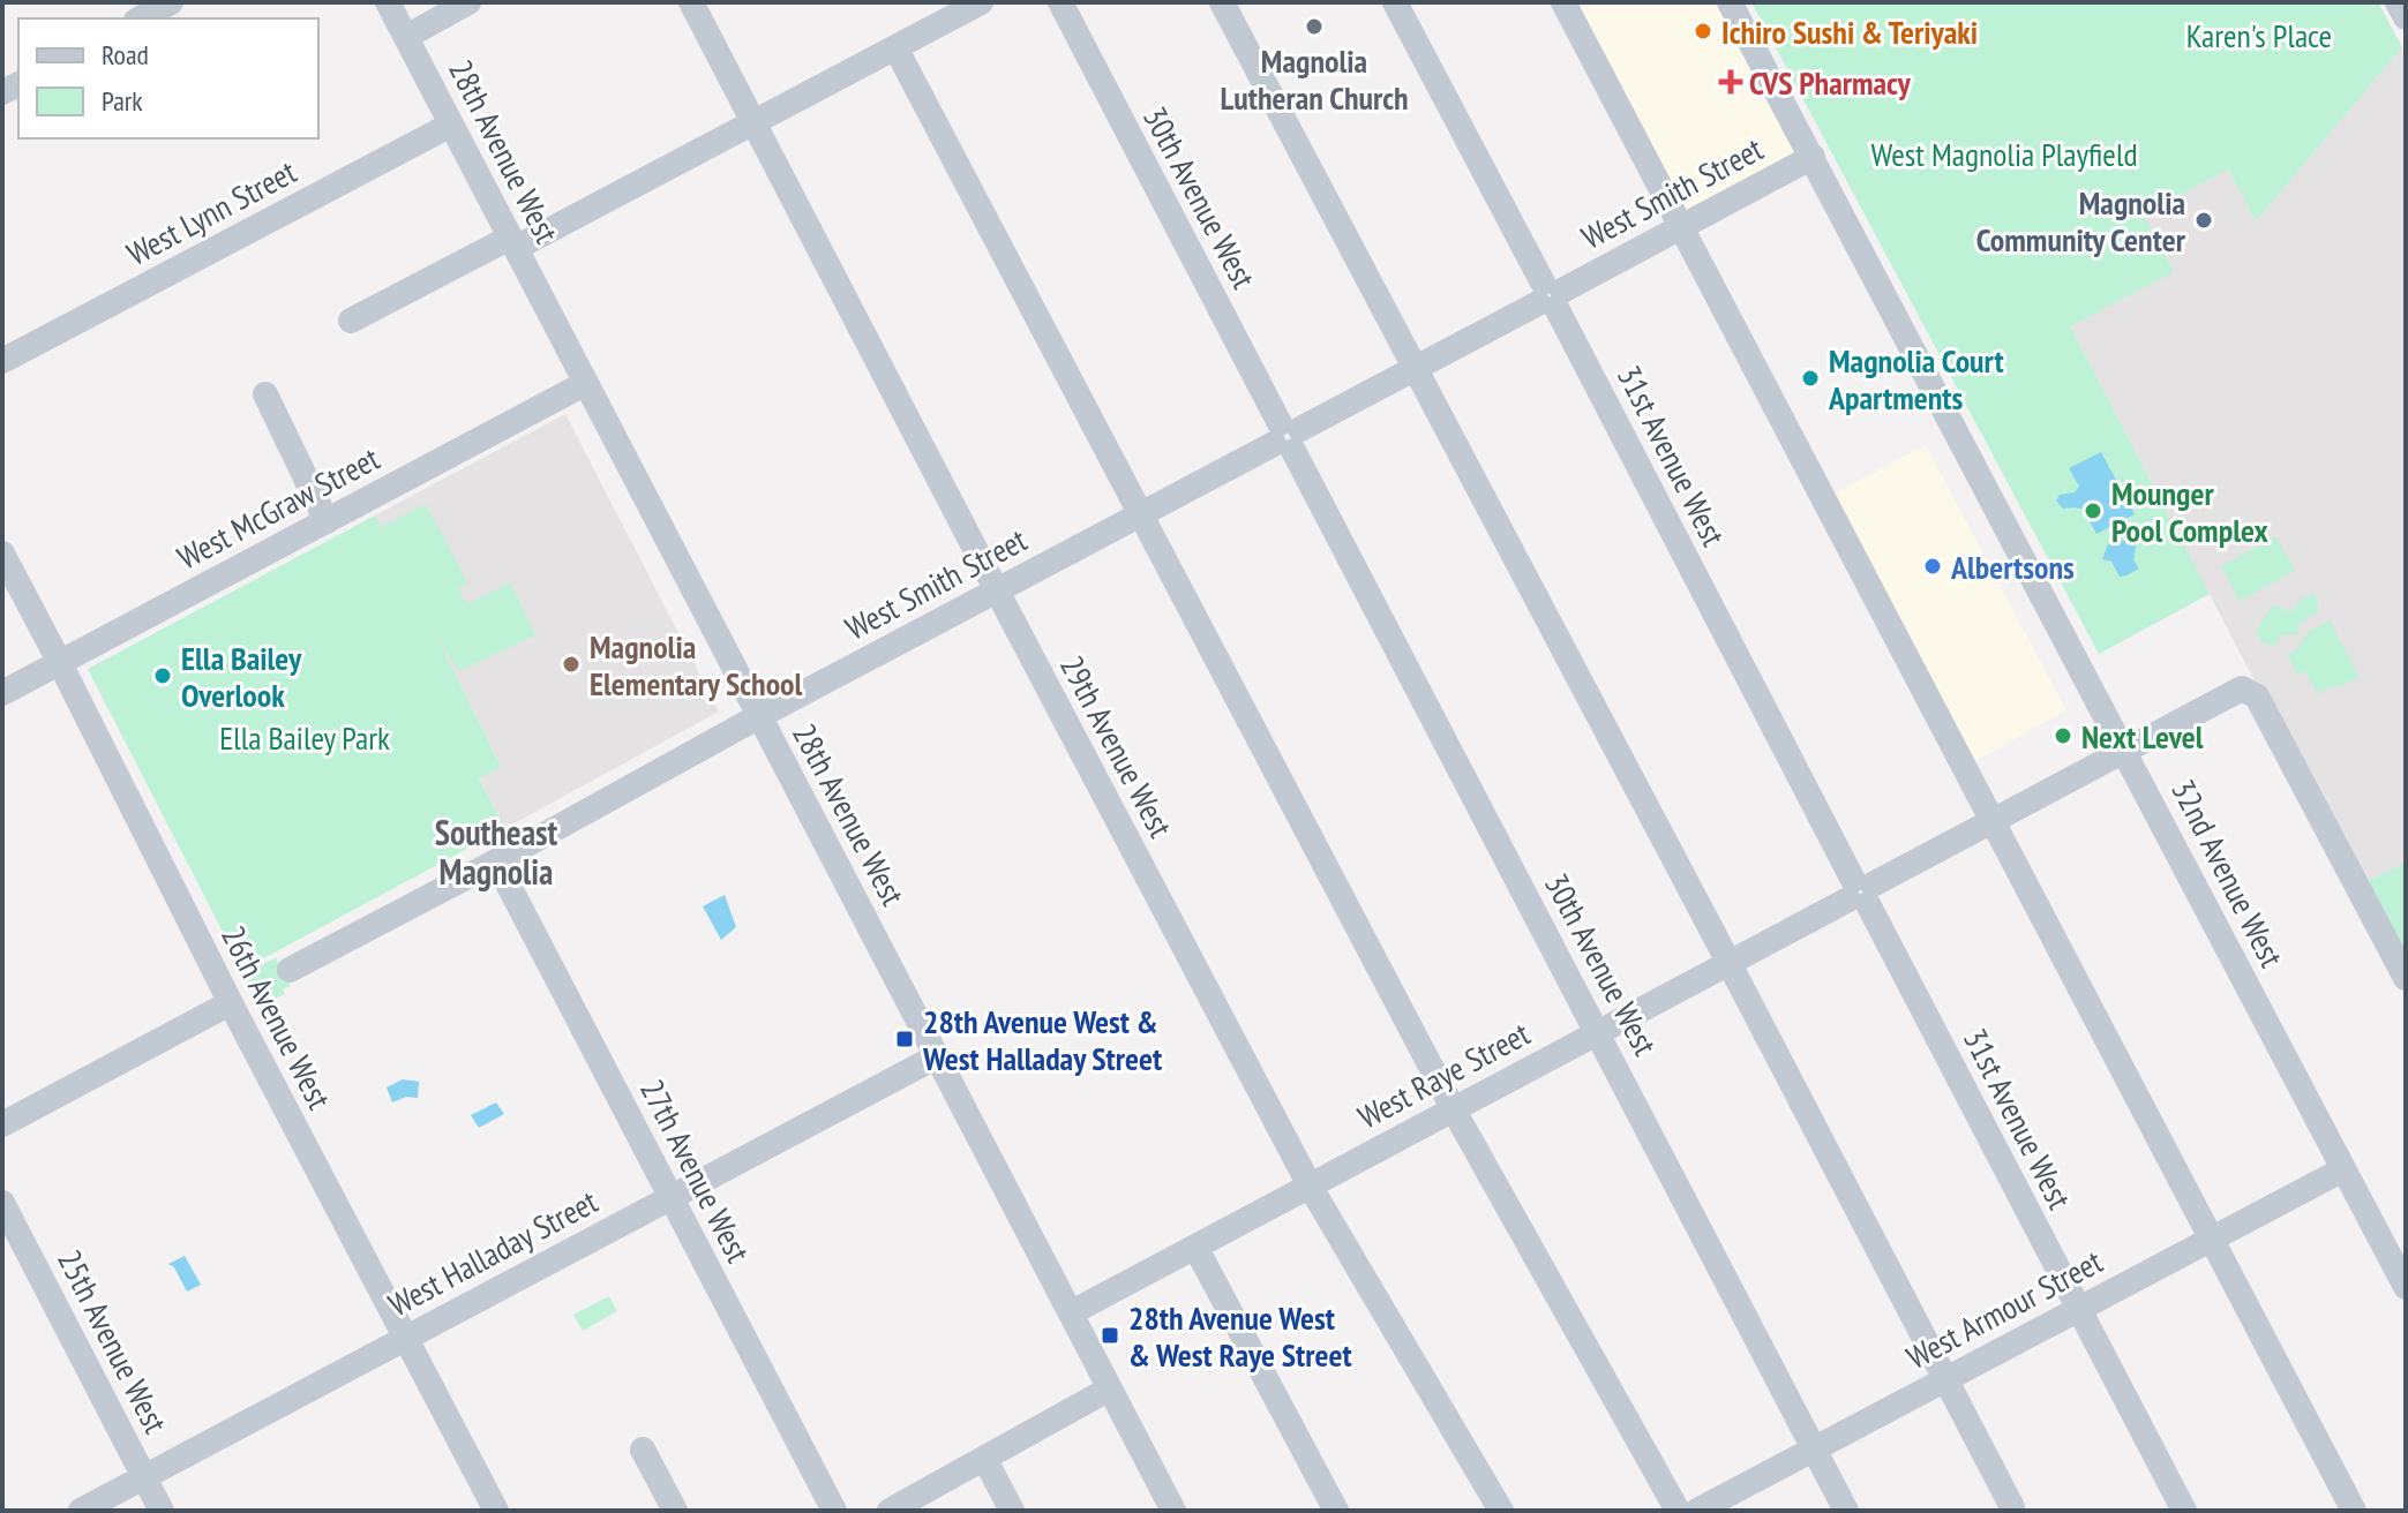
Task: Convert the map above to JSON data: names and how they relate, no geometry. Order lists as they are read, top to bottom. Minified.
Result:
{"streets":{"street":["28th Avenue West","West Smith Street","30th Avenue West","West Lynn Street","31st Avenue West","West McGraw Street","29th Avenue West","32nd Avenue West","26th Avenue West","West Raye Street","27th Avenue West","West Halladay Street","West Armour Street","25th Avenue West"]},"crossings":[["28th Avenue West","West Smith Street"],["28th Avenue West","West Lynn Street"],["28th Avenue West","West McGraw Street"],["28th Avenue West","West Raye Street"],["28th Avenue West","West Halladay Street"],["West Smith Street","30th Avenue West"],["West Smith Street","31st Avenue West"],["West Smith Street","29th Avenue West"],["West Smith Street","32nd Avenue West"],["West Smith Street","27th Avenue West"],["30th Avenue West","West Raye Street"],["30th Avenue West","West Armour Street"],["31st Avenue West","West Raye Street"],["31st Avenue West","West Armour Street"],["West McGraw Street","26th Avenue West"],["29th Avenue West","West Raye Street"],["32nd Avenue West","West Raye Street"],["32nd Avenue West","West Armour Street"],["26th Avenue West","West Halladay Street"],["27th Avenue West","West Halladay Street"],["West Halladay Street","25th Avenue West"]],"districts":["Southeast Magnolia"],"parks":["Karen's Place","West Magnolia Playfield","Ella Bailey Park"],"places":{"other":["Magnolia Lutheran Church","Ichiro Sushi & Teriyaki","Magnolia Community Center","Magnolia Court Apartments","Mounger Pool Complex","Albertsons","Magnolia Elementary School","Ella Bailey Overlook","Next Level"],"health":["CVS Pharmacy"],"transit":["28th Avenue West & West Halladay Street","28th Avenue West & West Raye Street"]},"legend":["Road","Park"]}
